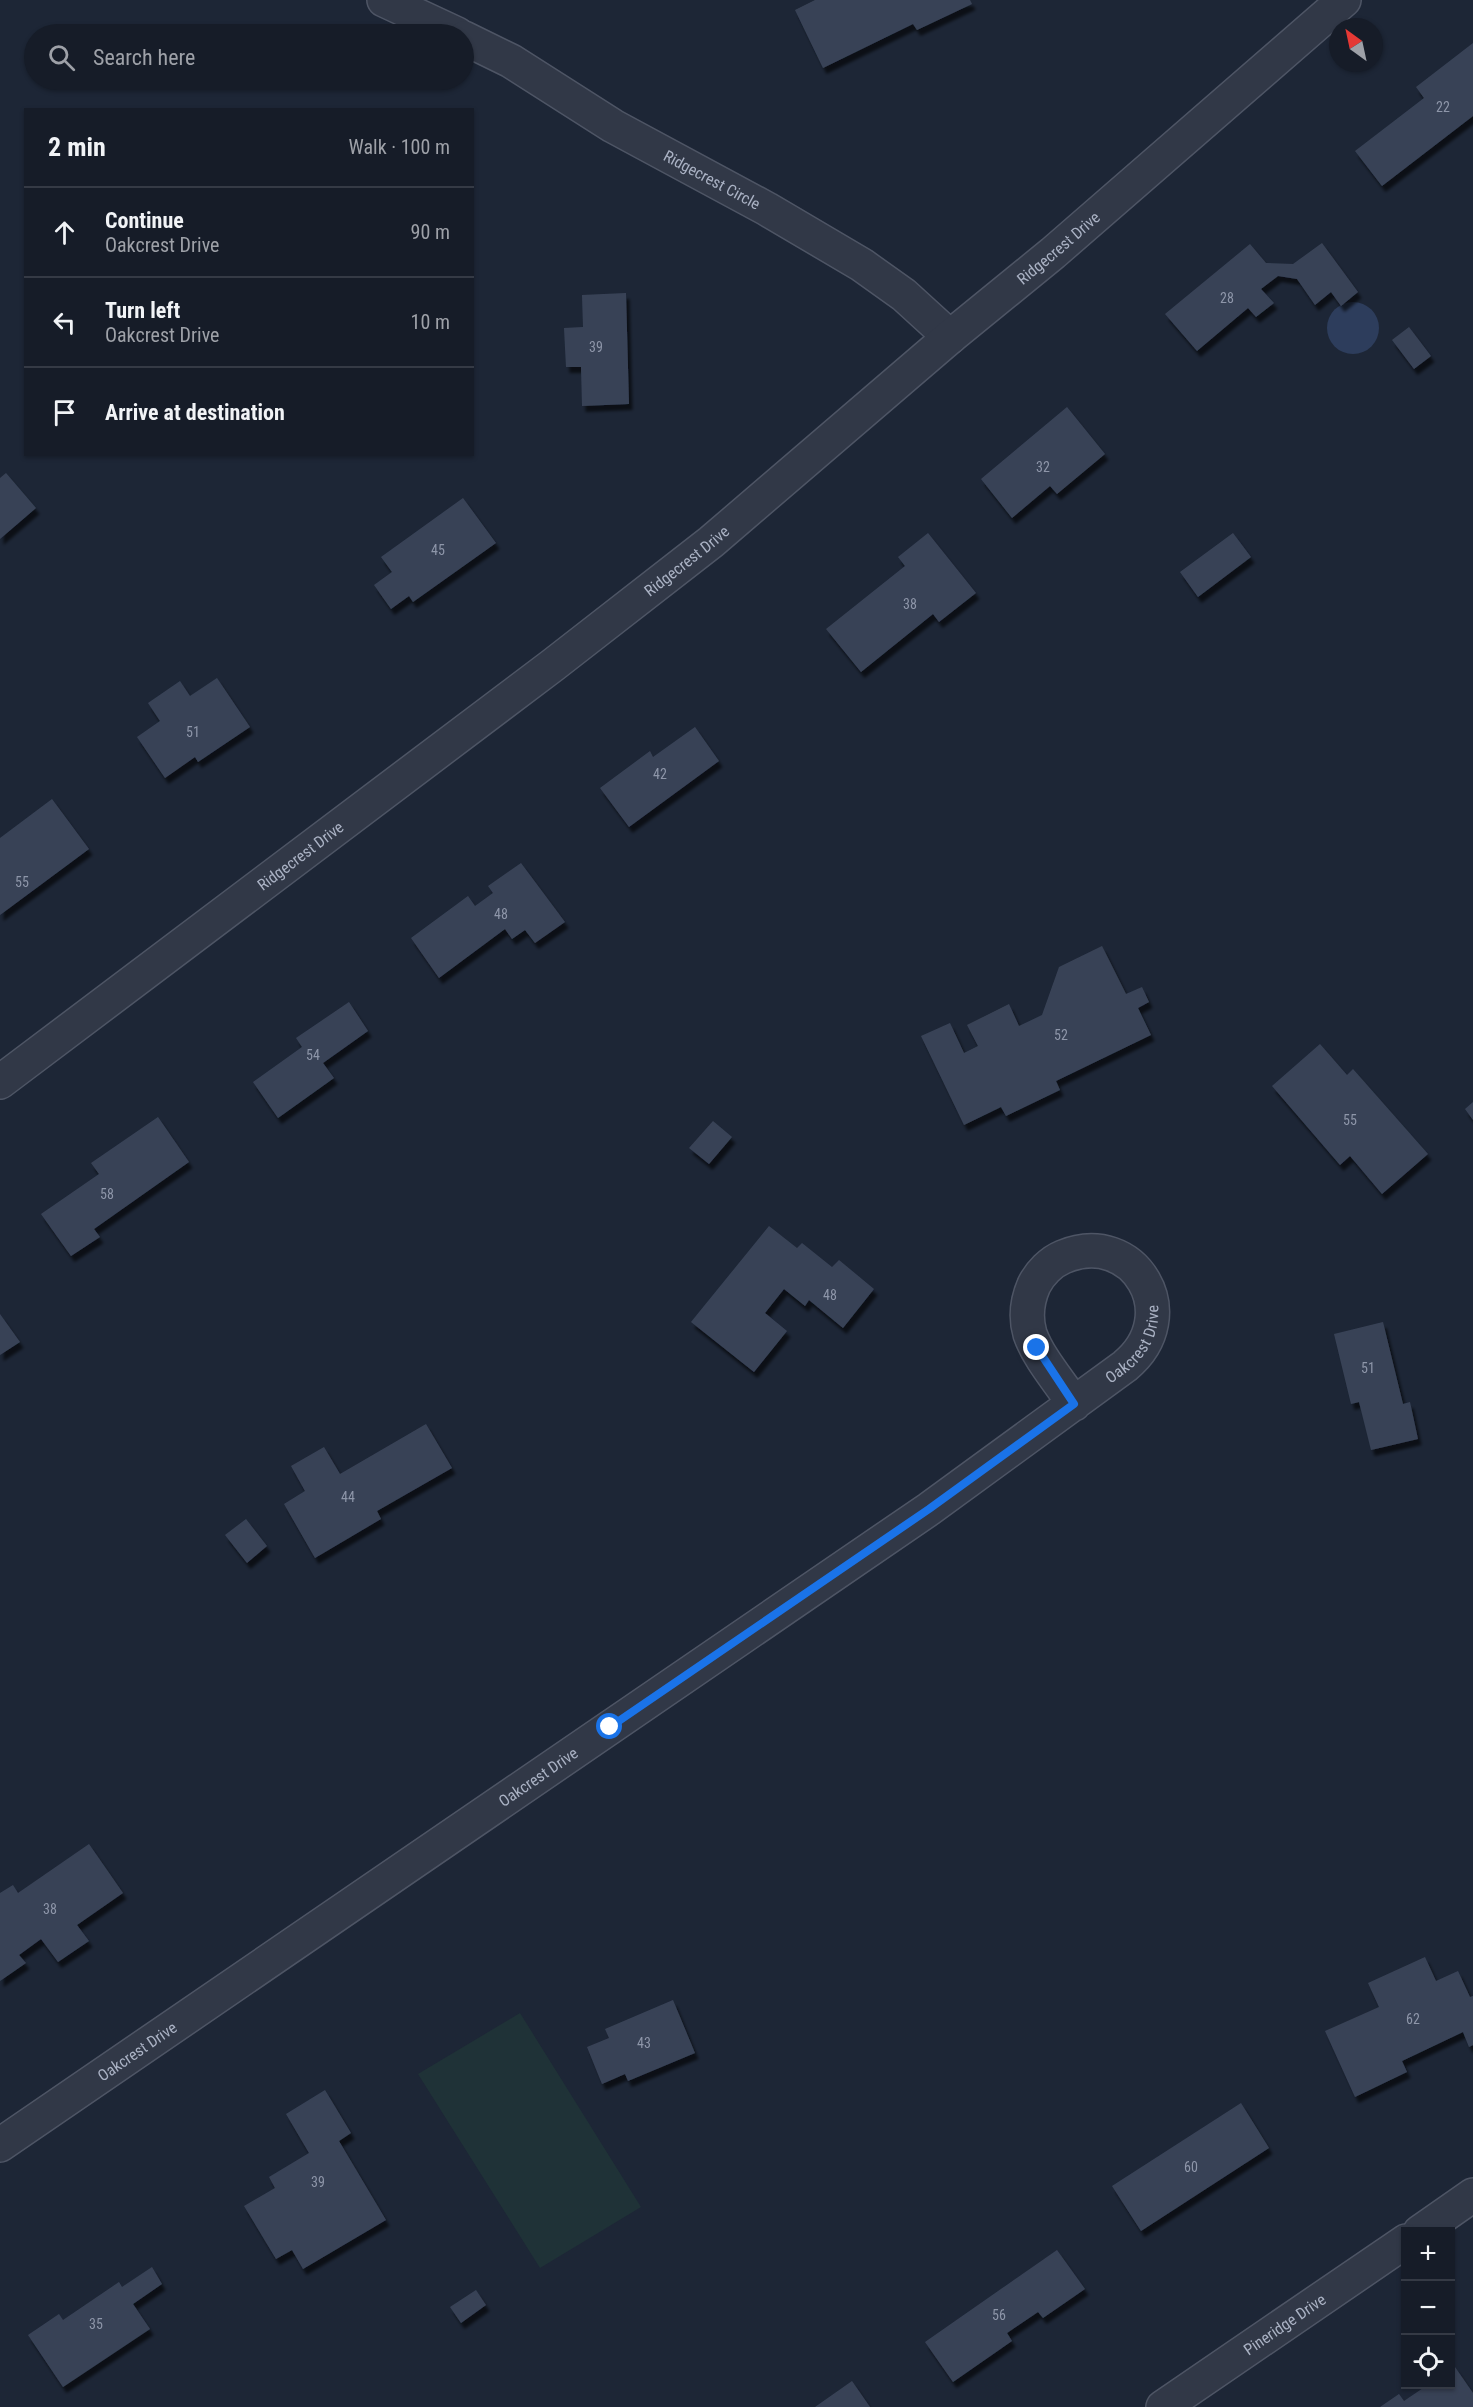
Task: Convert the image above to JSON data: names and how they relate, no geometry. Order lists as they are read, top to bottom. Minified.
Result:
{"streets":{"street":["Ridgecrest Circle","Ridgecrest Drive","Oakcrest Drive","Pineridge Drive"]},"crossings":[["Ridgecrest Circle","Ridgecrest Drive"]],"house_numbers":["22","28","39","32","45","38","51","42","55","48","52","54","55","58","48","51","44","38","62","43","60","39","56","35"],"north":"top left","page":{"search":"Search here","heading":["2 min","Walk · 100 m"],"list":[["Continue","Oakcrest Drive","90 m"],["Turn left","Oakcrest Drive","10 m"],"Arrive at destination"],"map_buttons":["+","−"]}}
